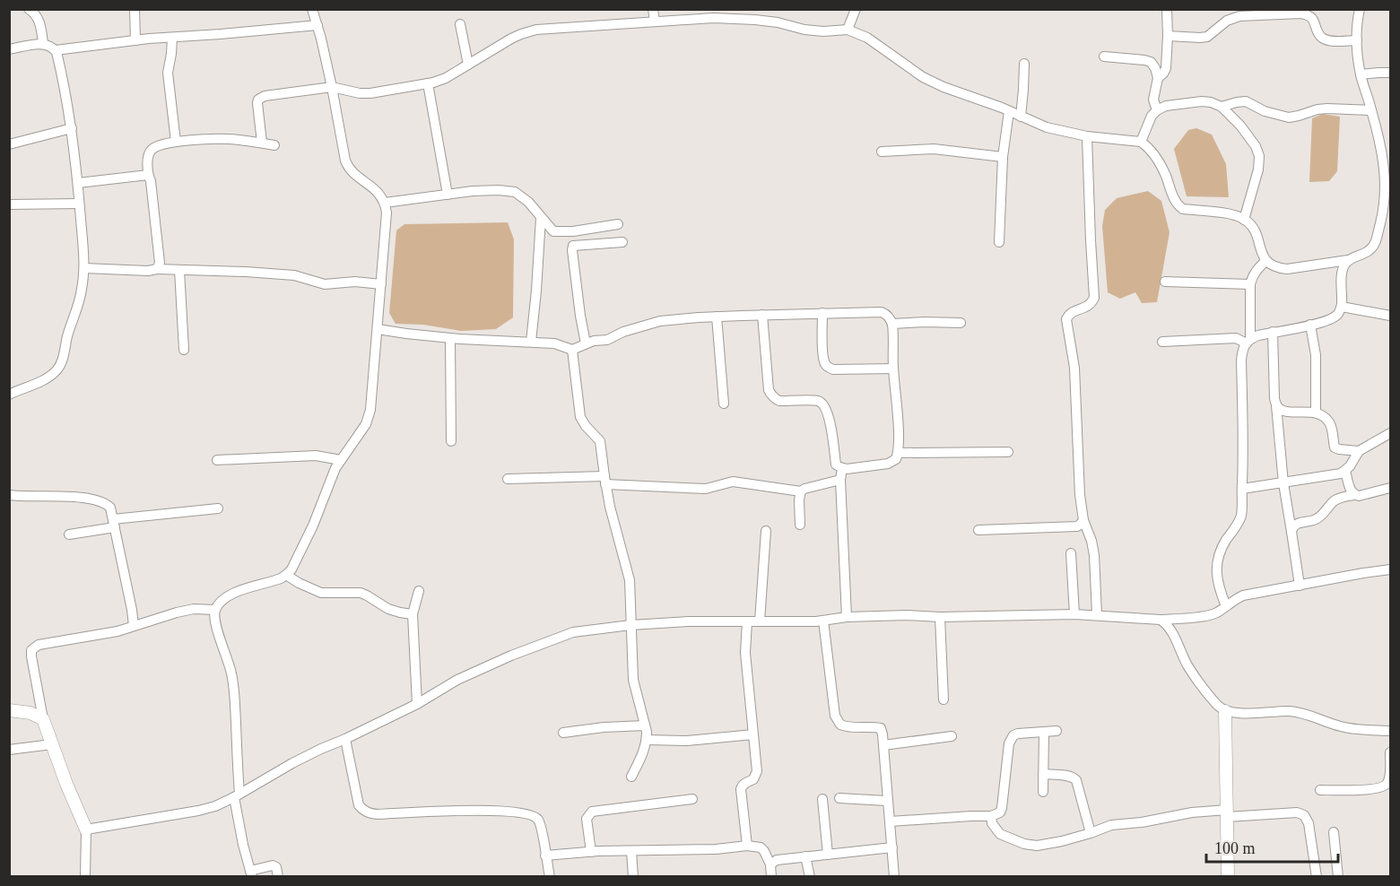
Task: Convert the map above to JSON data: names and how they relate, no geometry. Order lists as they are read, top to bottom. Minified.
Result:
{"scale_bar":"100 m"}
